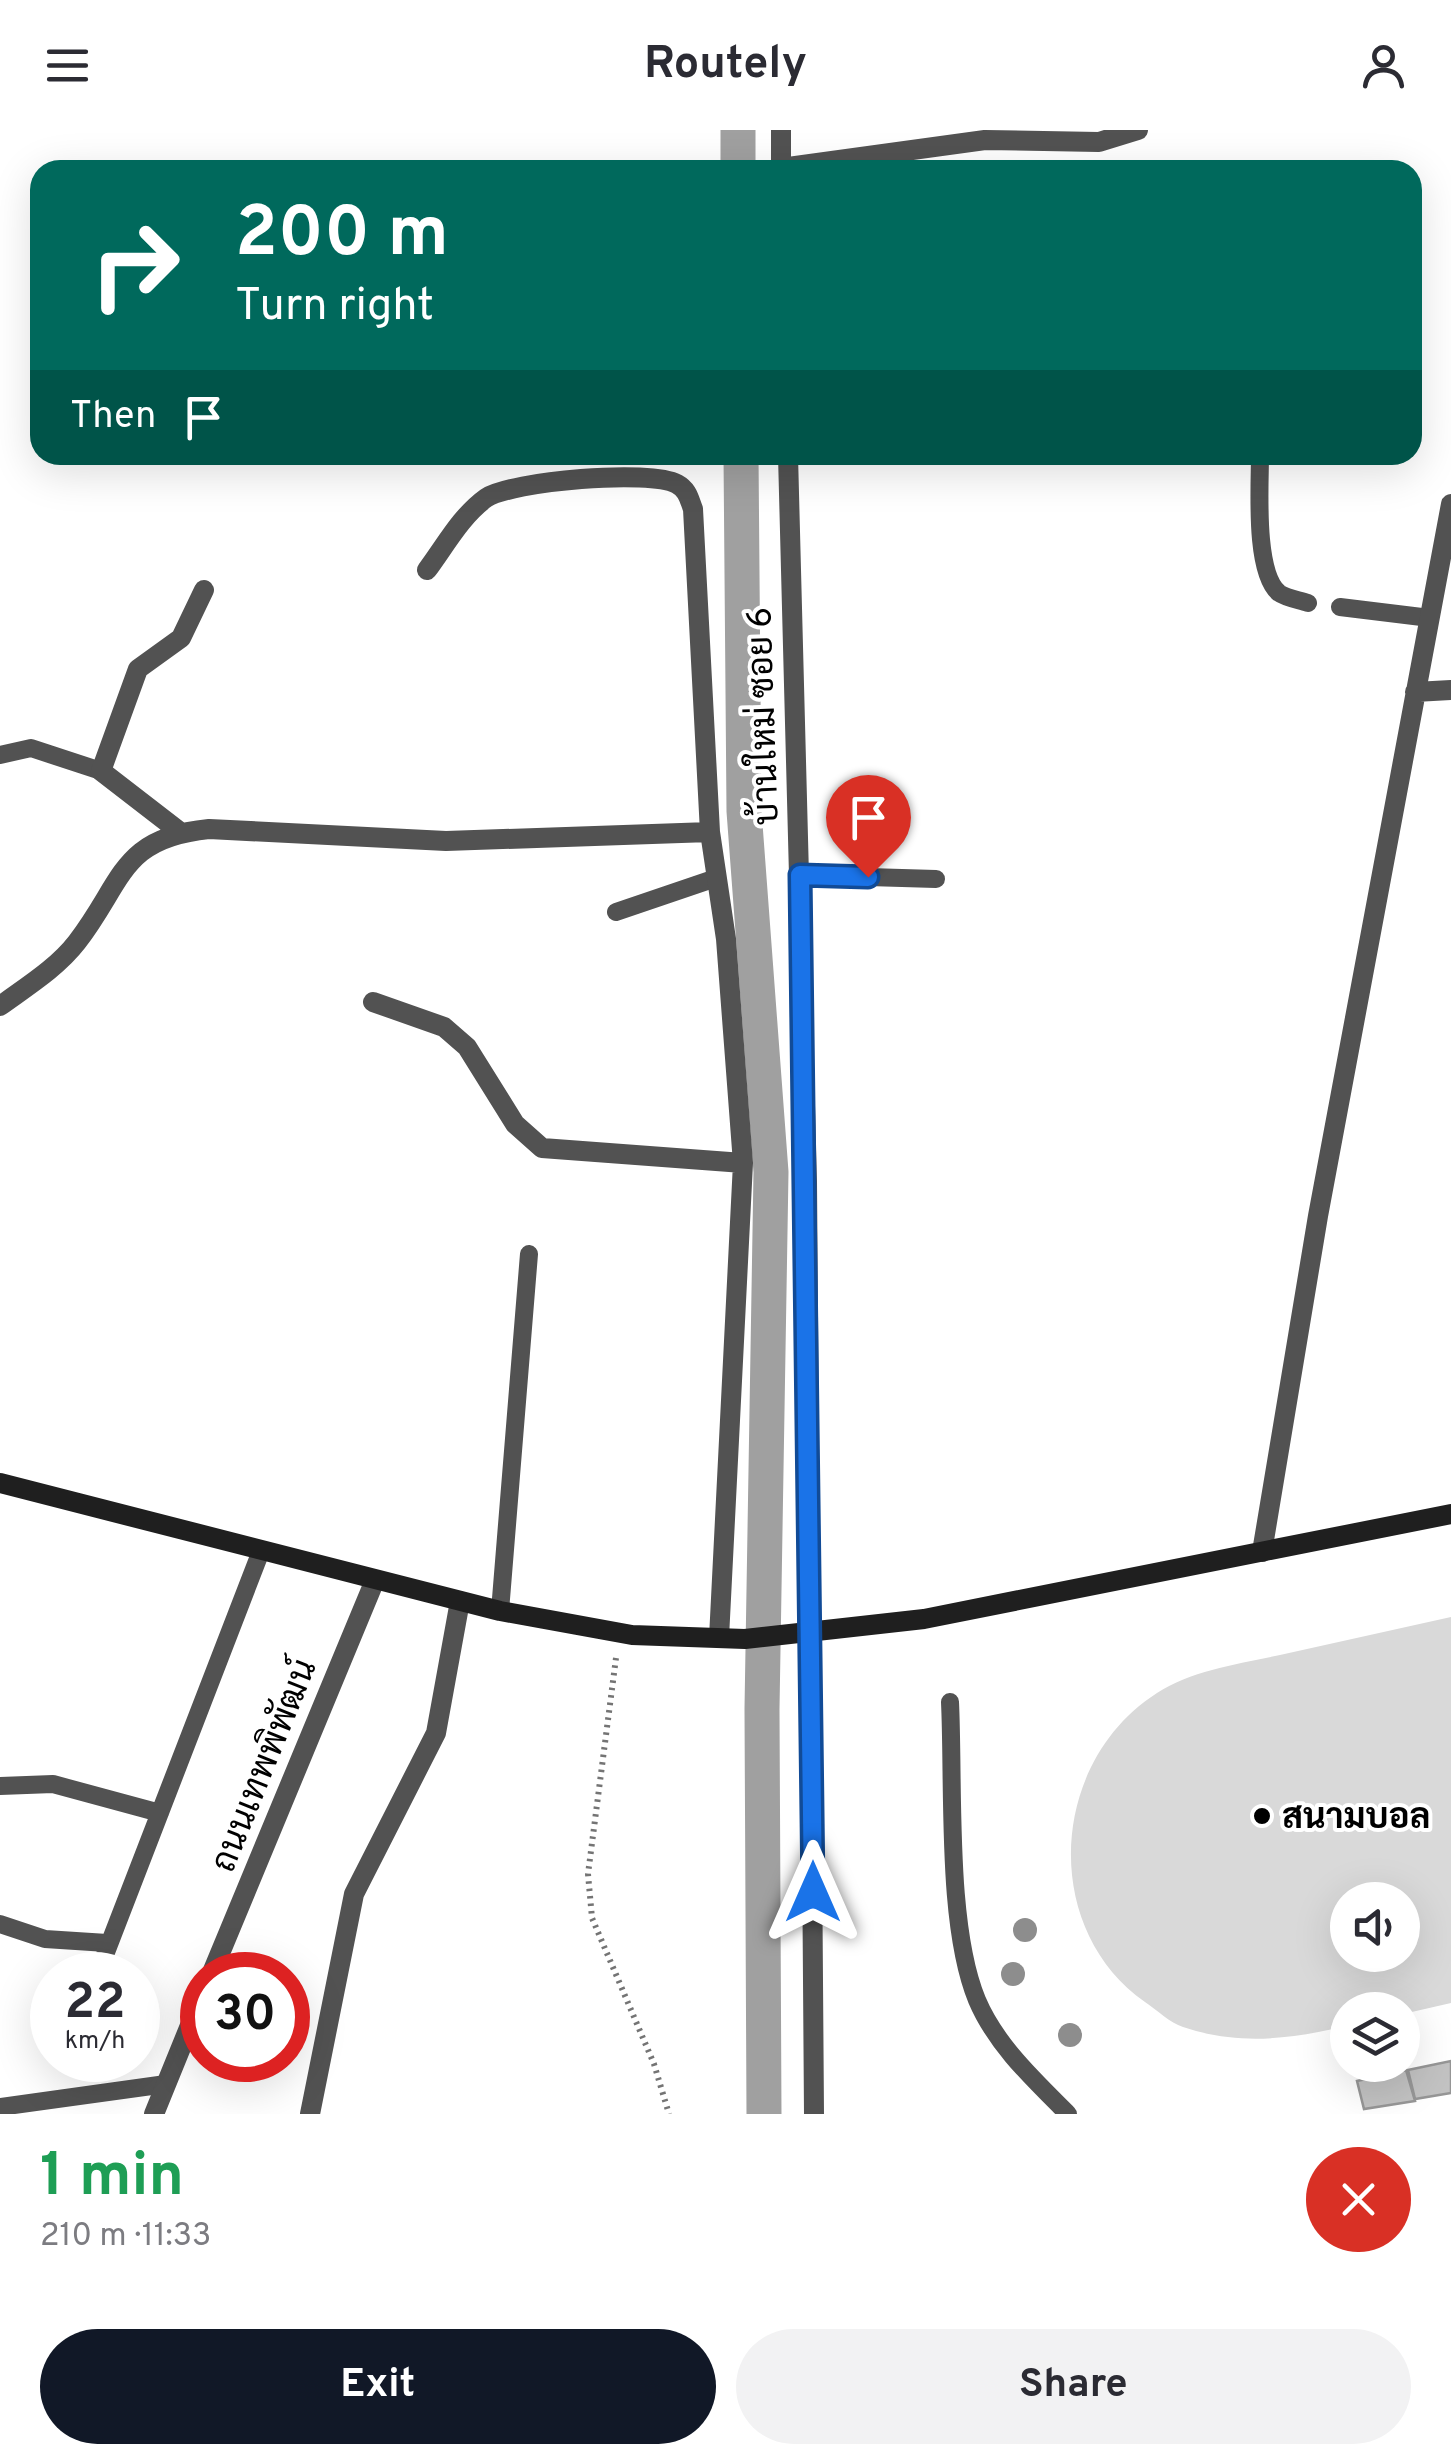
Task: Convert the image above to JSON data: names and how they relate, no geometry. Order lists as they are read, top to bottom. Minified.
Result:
{"streets":{"street":["บ้านใหม่ ซอย 6","ถนนเทพพิพัฒน์"]},"places":["สนามบอล"],"page":{"header":"Routely","turn":["200 m","Turn right"],"then":"Then","speed":"22 km/h","limit":"30","heading":["1 min","210 m · 11:33"],"buttons":["Exit","Share"]}}
